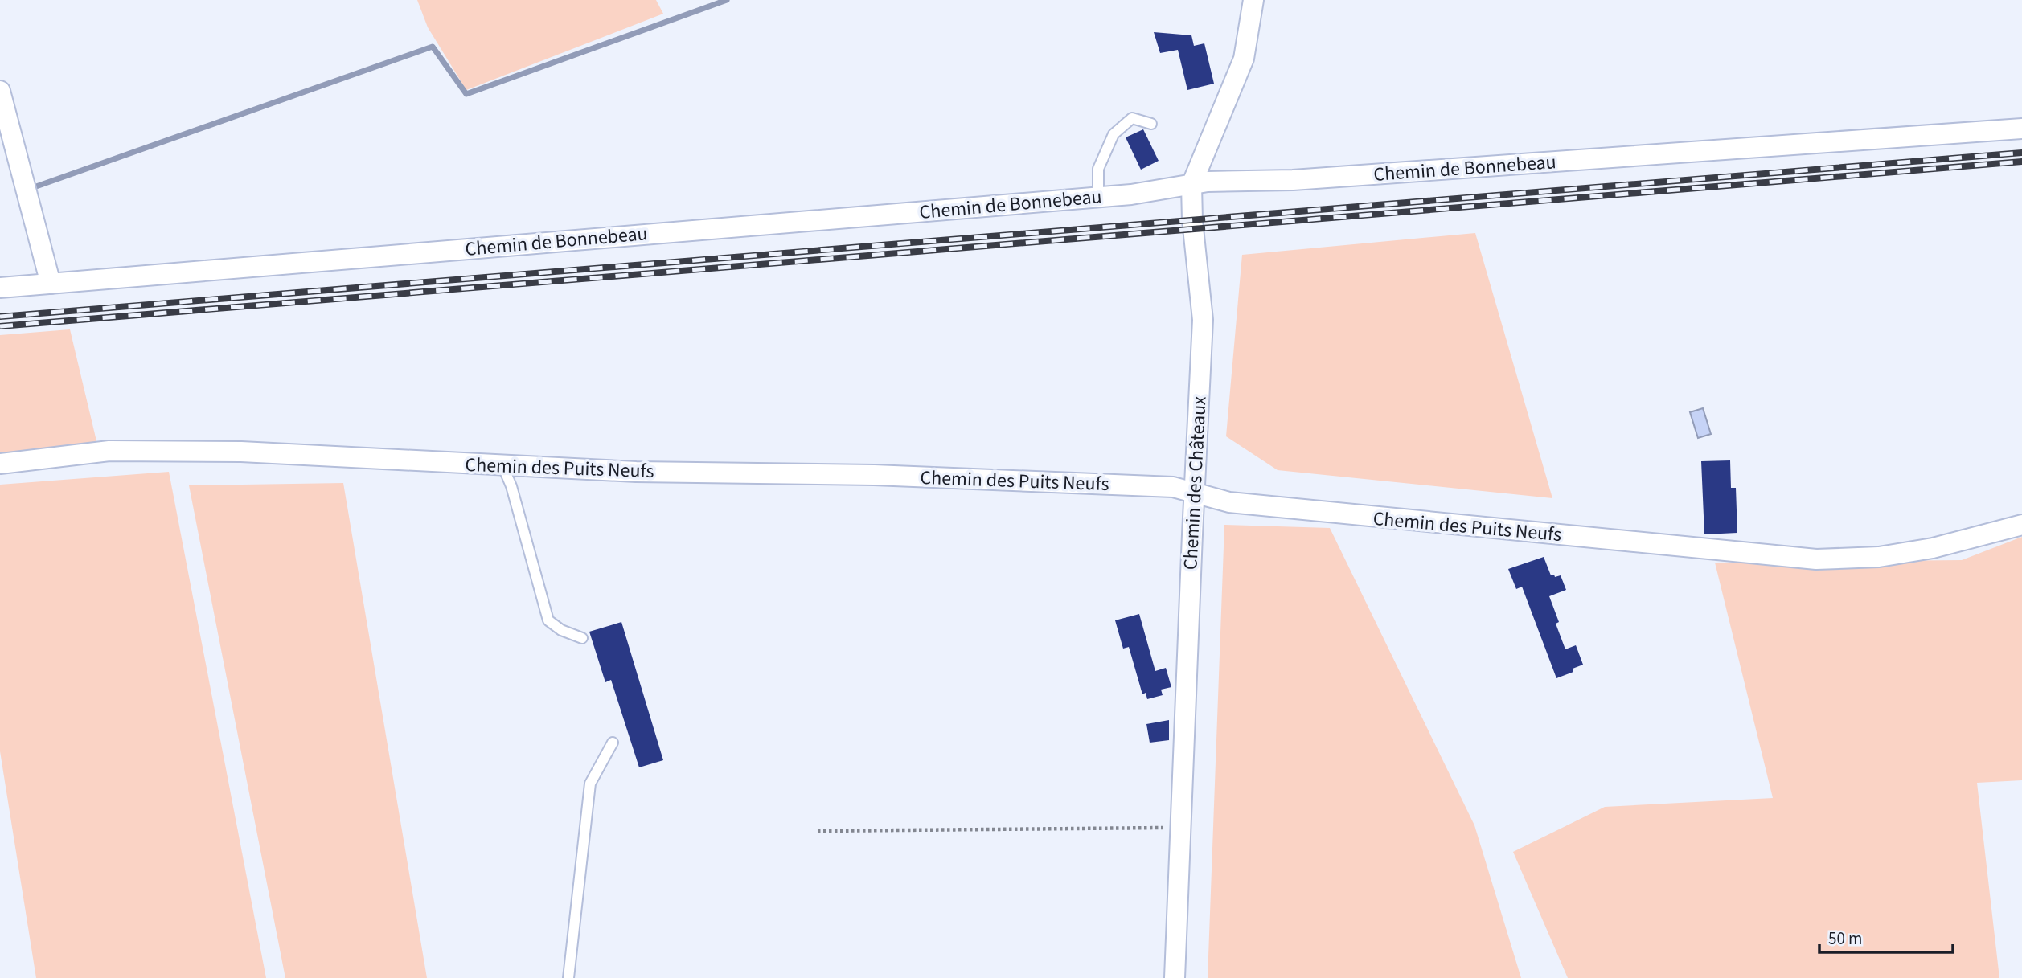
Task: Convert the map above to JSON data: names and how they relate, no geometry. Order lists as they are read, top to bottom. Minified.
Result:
{"streets":{"street":["Chemin de Bonnebeau","Chemin des Puits Neufs","Chemin des Châteaux"]},"crossings":[["Chemin de Bonnebeau","Chemin des Châteaux"],["Chemin des Puits Neufs","Chemin des Châteaux"]],"scale_bar":"50 m"}
